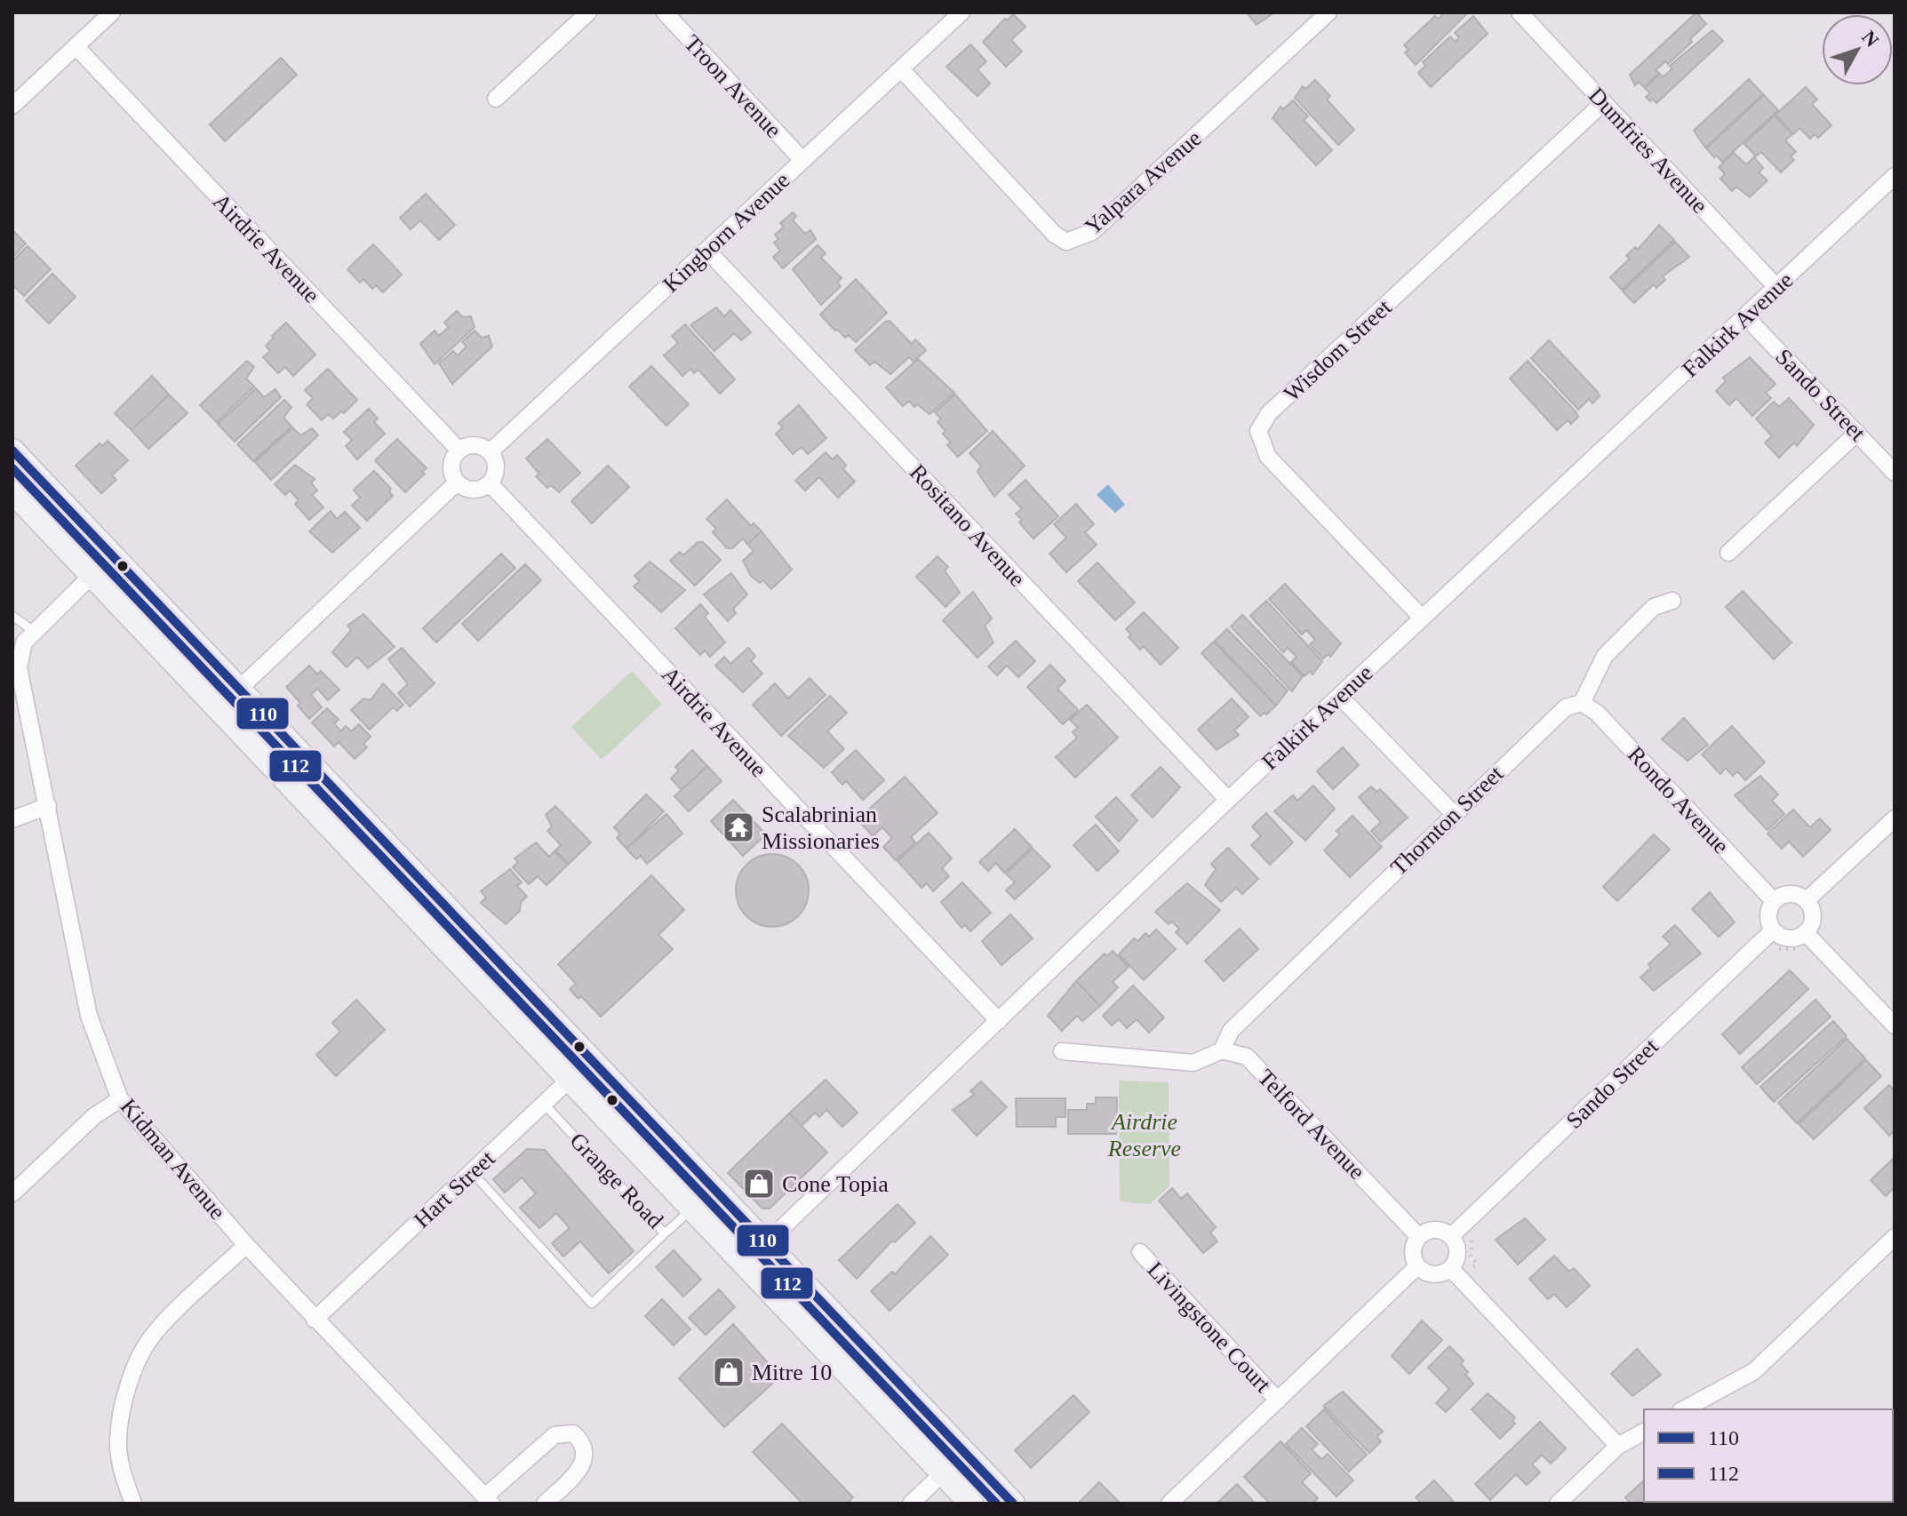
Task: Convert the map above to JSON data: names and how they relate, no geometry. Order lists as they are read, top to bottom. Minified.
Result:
{"streets":{"main road":["Grange Road"],"street":["Troon Avenue","Dumfries Avenue","Yalpara Avenue","Kingborn Avenue","Airdrie Avenue","Falkirk Avenue","Wisdom Street","Sando Street","Rositano Avenue","Rondo Avenue","Thornton Street","Telford Avenue","Kidman Avenue","Hart Street","Livingstone Court"]},"crossings":[["Troon Avenue","Kingborn Avenue"],["Dumfries Avenue","Falkirk Avenue"],["Dumfries Avenue","Wisdom Street"],["Yalpara Avenue","Kingborn Avenue"],["Kingborn Avenue","Airdrie Avenue"],["Kingborn Avenue","Rositano Avenue"],["Airdrie Avenue","Falkirk Avenue"],["Falkirk Avenue","Wisdom Street"],["Falkirk Avenue","Sando Street"],["Falkirk Avenue","Rositano Avenue"],["Falkirk Avenue","Grange Road"],["Sando Street","Rondo Avenue"],["Sando Street","Telford Avenue"],["Rondo Avenue","Thornton Street"],["Thornton Street","Telford Avenue"],["Kidman Avenue","Grange Road"],["Kidman Avenue","Hart Street"],["Grange Road","Hart Street"]],"parks":["Airdrie Reserve"],"places":{"temple":["Scalabrinian Missionaries"],"shop":["Cone Topia","Mitre 10"]},"lines":["transit line 110","transit line 112"],"legend":["110","112"],"north":"top right"}
